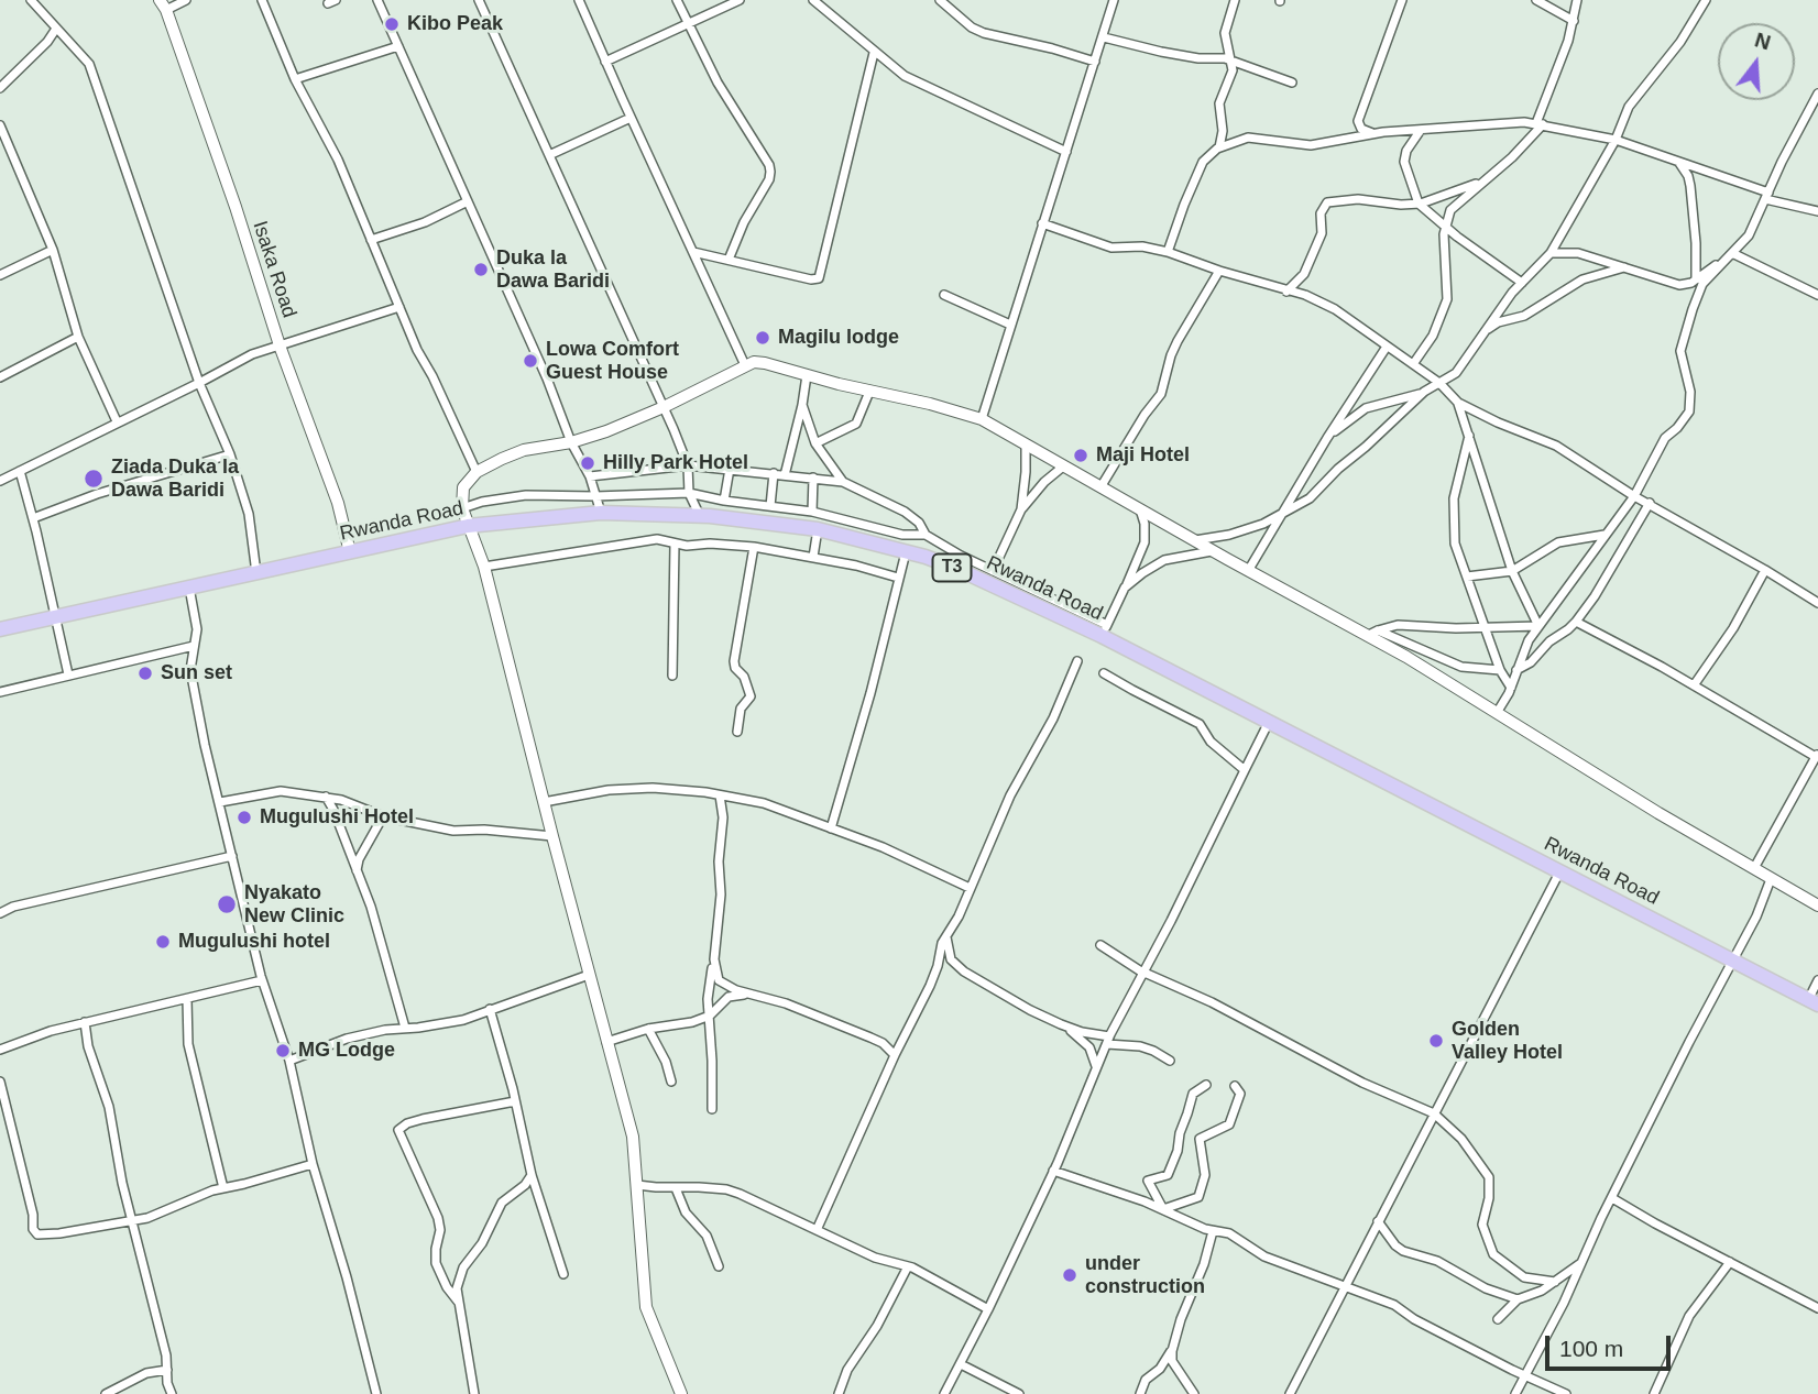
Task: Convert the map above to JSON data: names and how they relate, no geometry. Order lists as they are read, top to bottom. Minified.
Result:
{"streets":{"highway":["Rwanda Road","T3"],"street":["Isaka Road"]},"crossings":[["Isaka Road","Rwanda Road"]],"places":["Kibo Peak","Duka la Dawa Baridi","Magilu lodge","Lowa Comfort Guest House","Maji Hotel","Hilly Park Hotel","Ziada Duka la Dawa Baridi","Sun set","Mugulushi Hotel","Nyakato New Clinic","Mugulushi hotel","Golden Valley Hotel","MG Lodge","under construction"],"scale_bar":"100 m","north":"top"}
